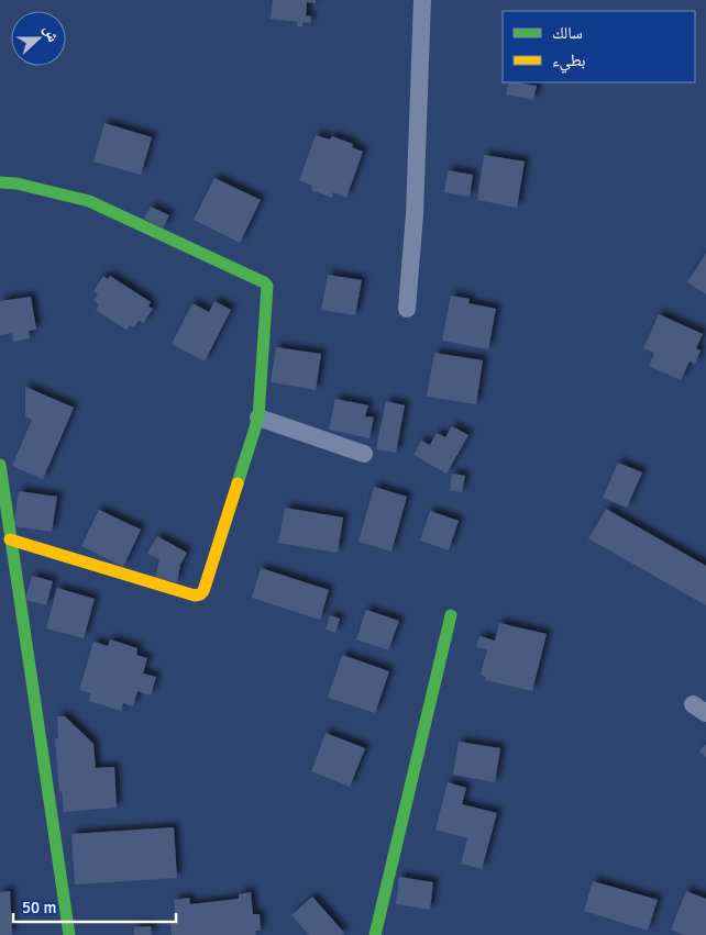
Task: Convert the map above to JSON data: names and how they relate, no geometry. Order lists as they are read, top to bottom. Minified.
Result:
{"legend":["سالك","بطيء"],"scale_bar":"50 m","north":"right"}
